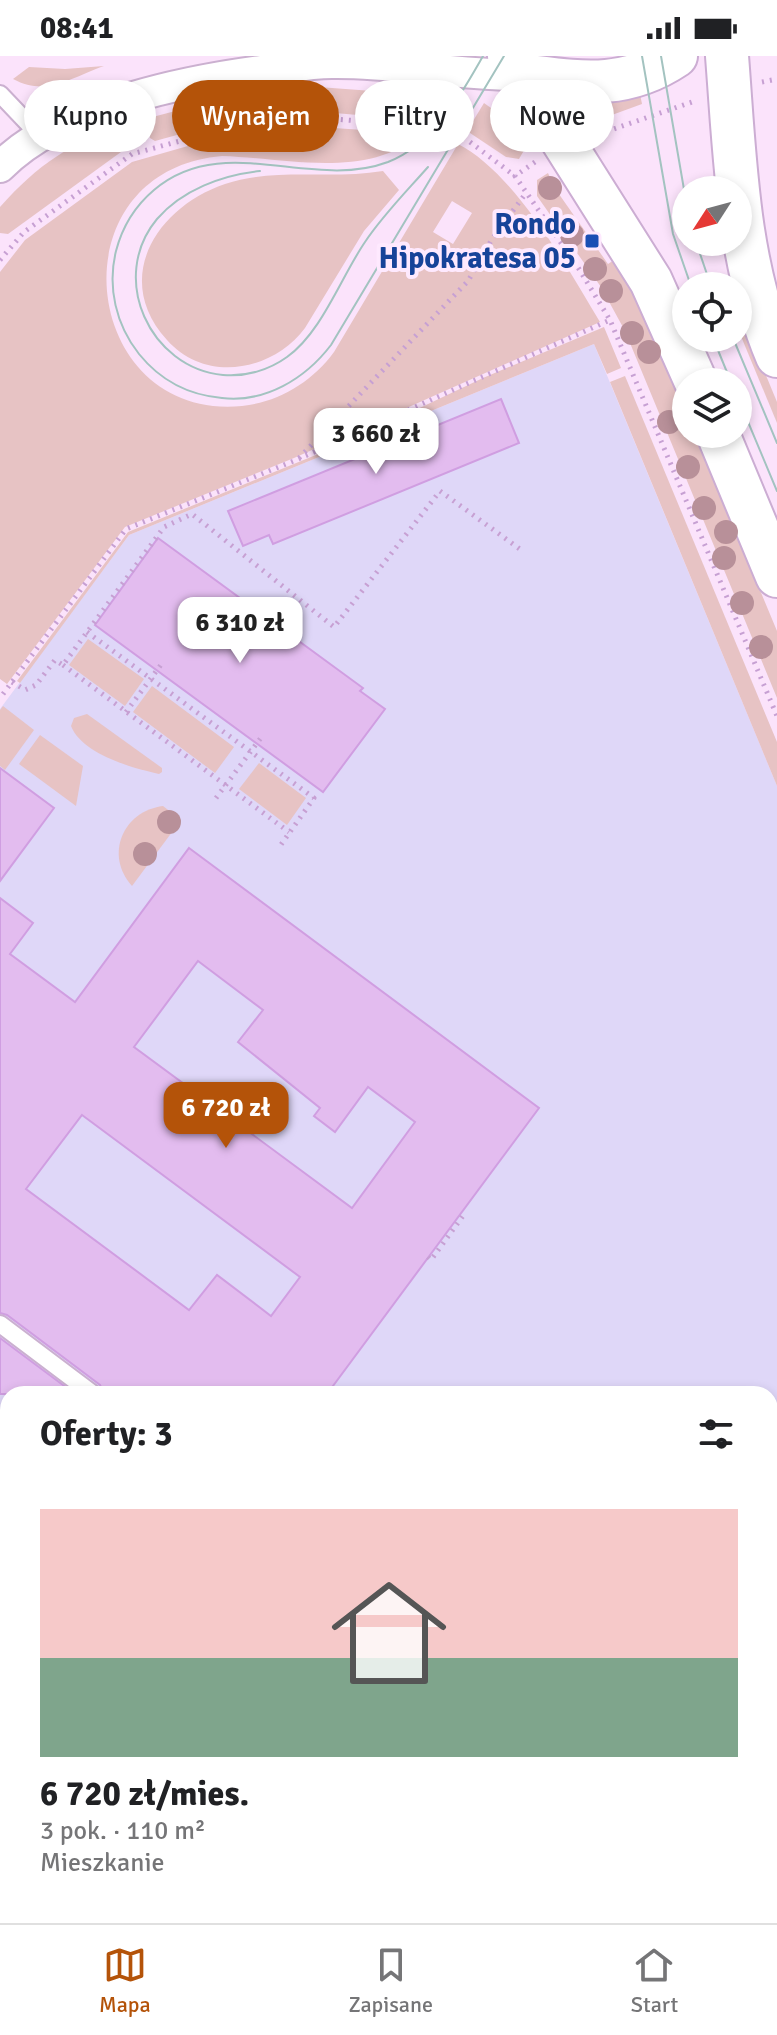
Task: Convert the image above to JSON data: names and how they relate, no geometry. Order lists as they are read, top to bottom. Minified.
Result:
{"places":{"transit":["Rondo Hipokratesa 05"]},"north":"bottom left","page":{"status":"08:41","chip":["Kupno","Wynajem","Filtry","Nowe"],"price":["3 660 zł","6 310 zł","6 720 zł"],"heading":"Oferty: 3","list":[{"name":"6 720 zł/mies.","note":"3 pok. · 110 m² · Mieszkanie"}],"tabs":["Mapa","Zapisane","Start"]}}
